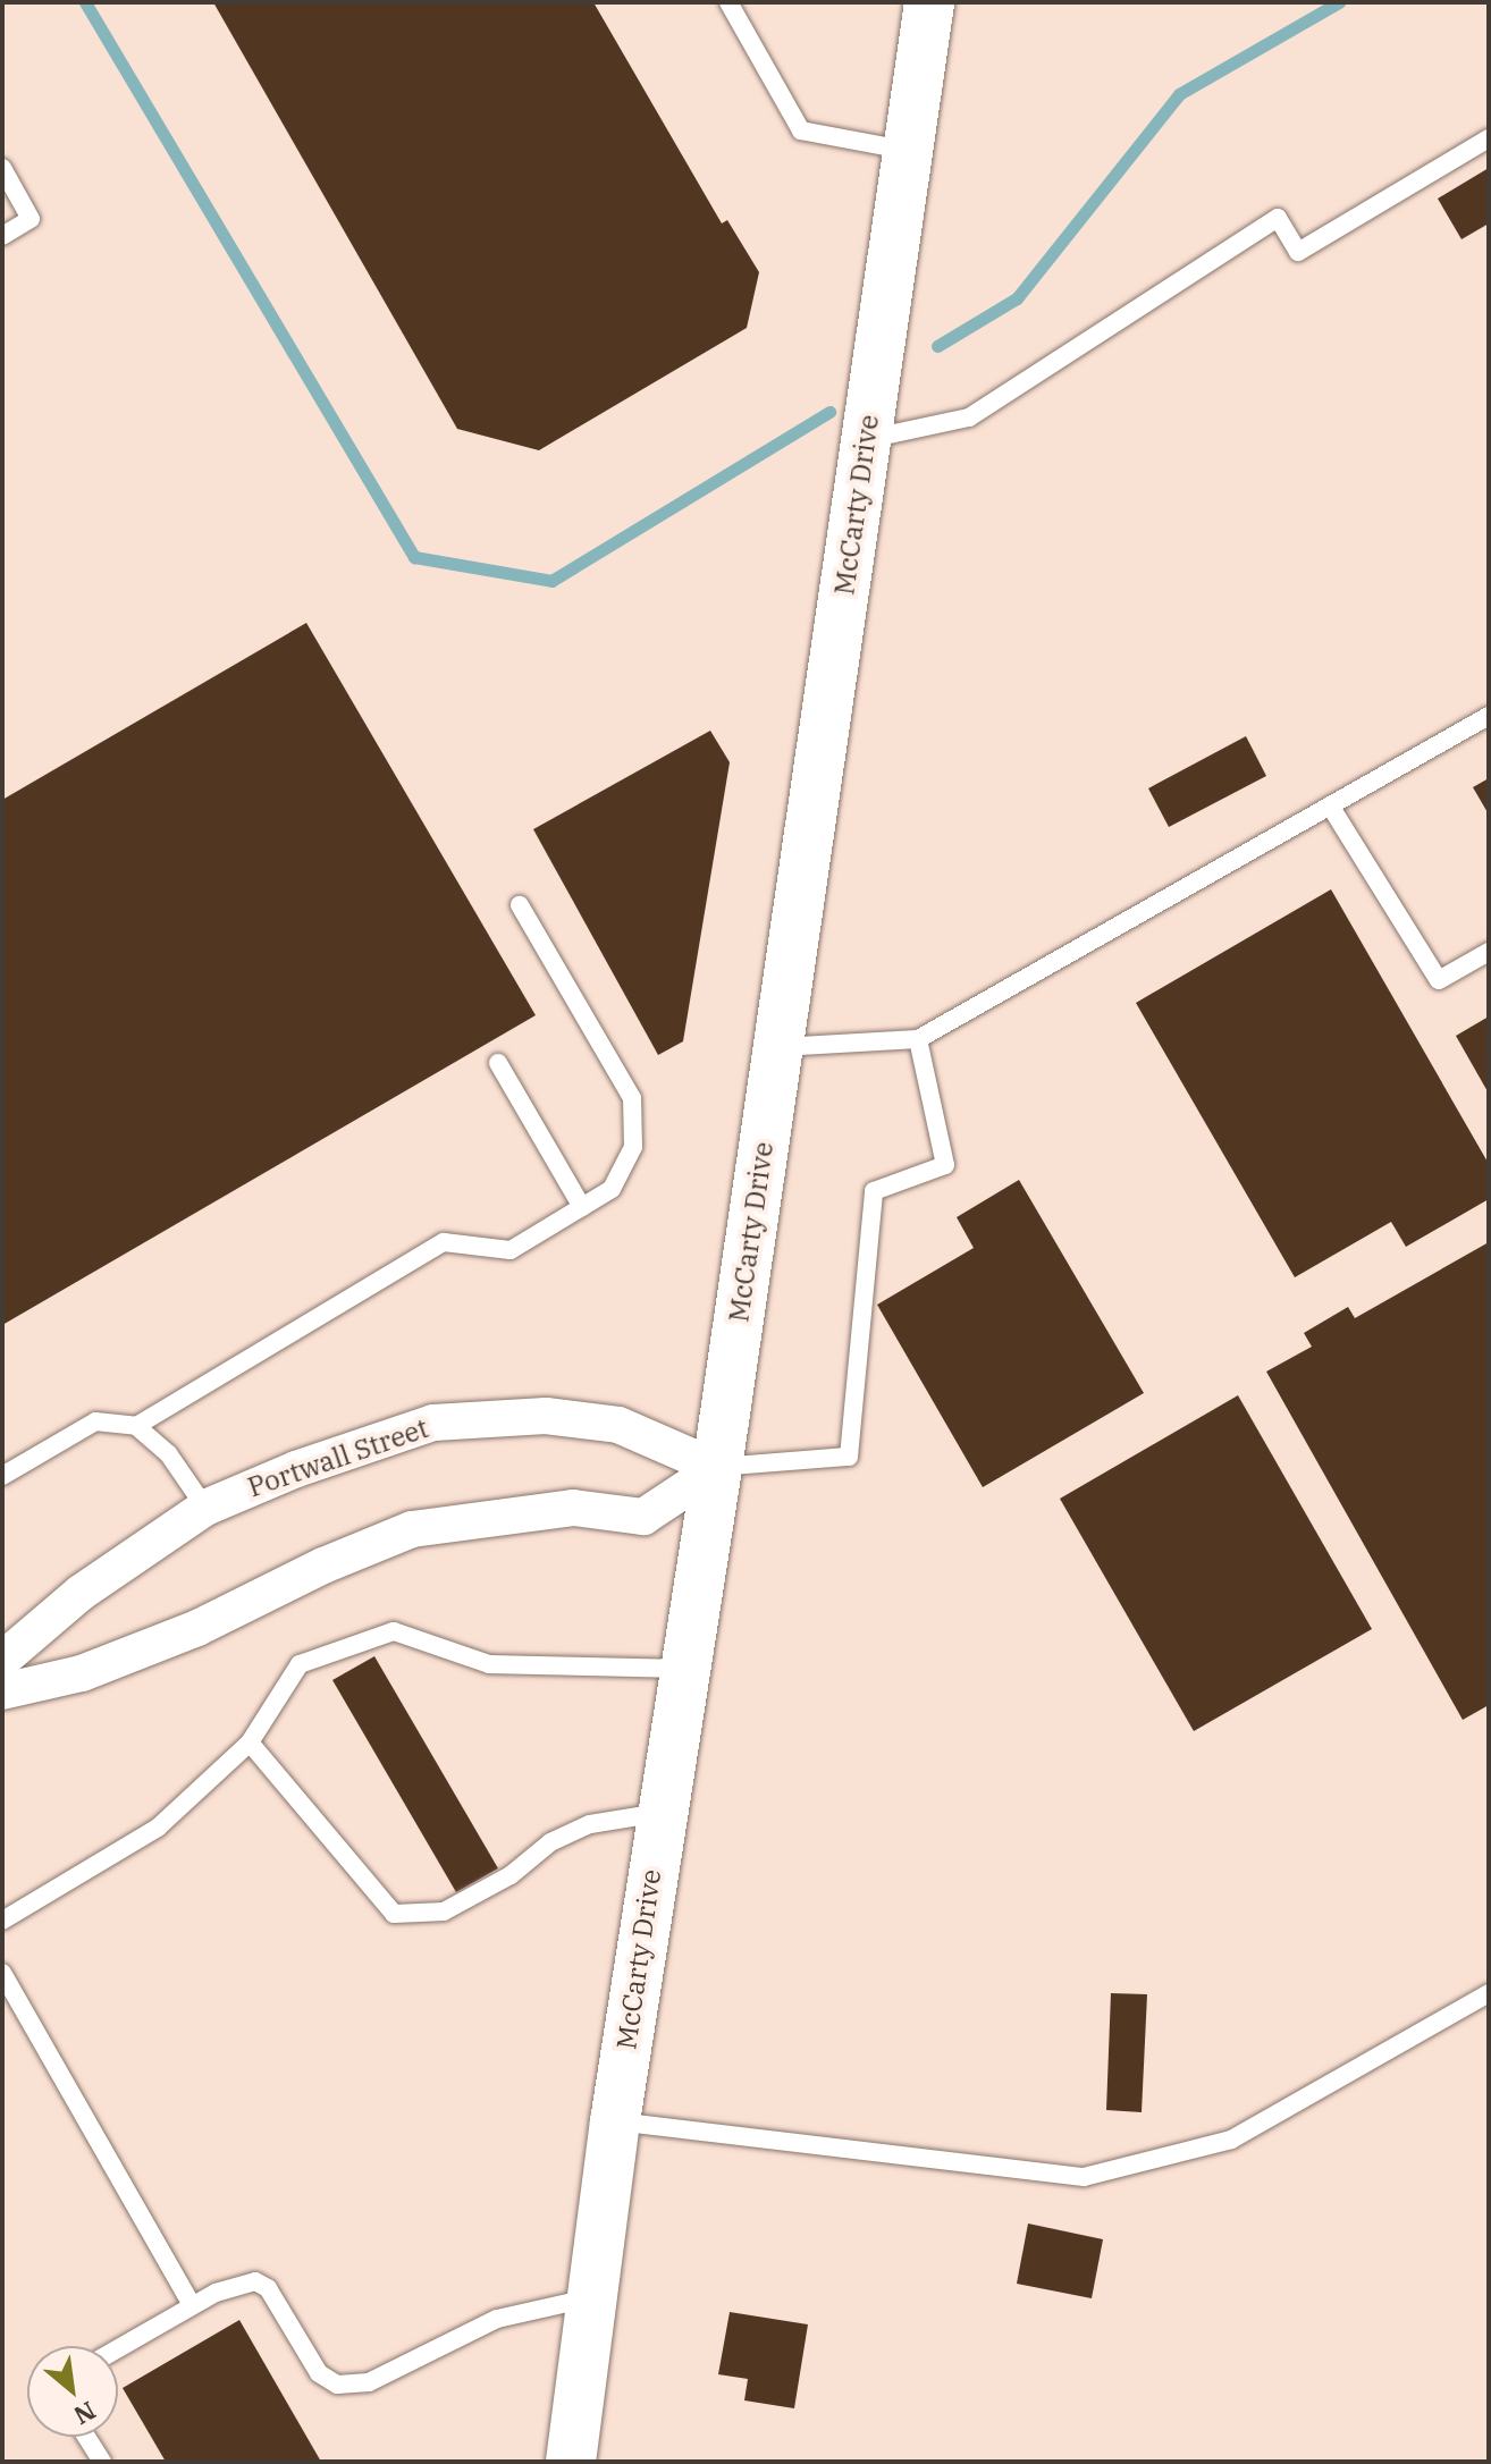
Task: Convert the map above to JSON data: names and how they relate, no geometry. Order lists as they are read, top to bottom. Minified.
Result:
{"streets":{"main road":["McCarty Drive"],"street":["Portwall Street"]},"crossings":[["McCarty Drive","Portwall Street"]],"north":"bottom right"}
